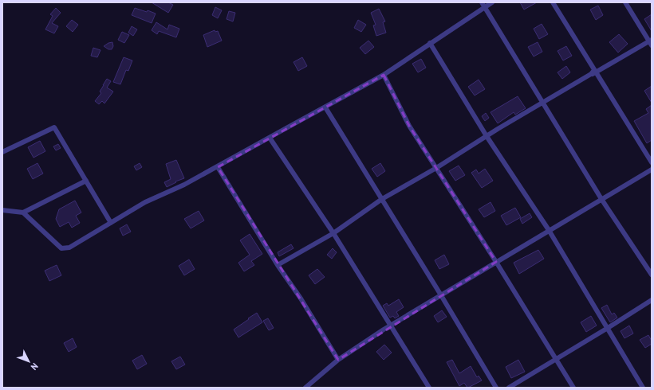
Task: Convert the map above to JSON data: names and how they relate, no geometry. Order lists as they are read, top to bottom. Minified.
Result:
{"north":"bottom right"}
